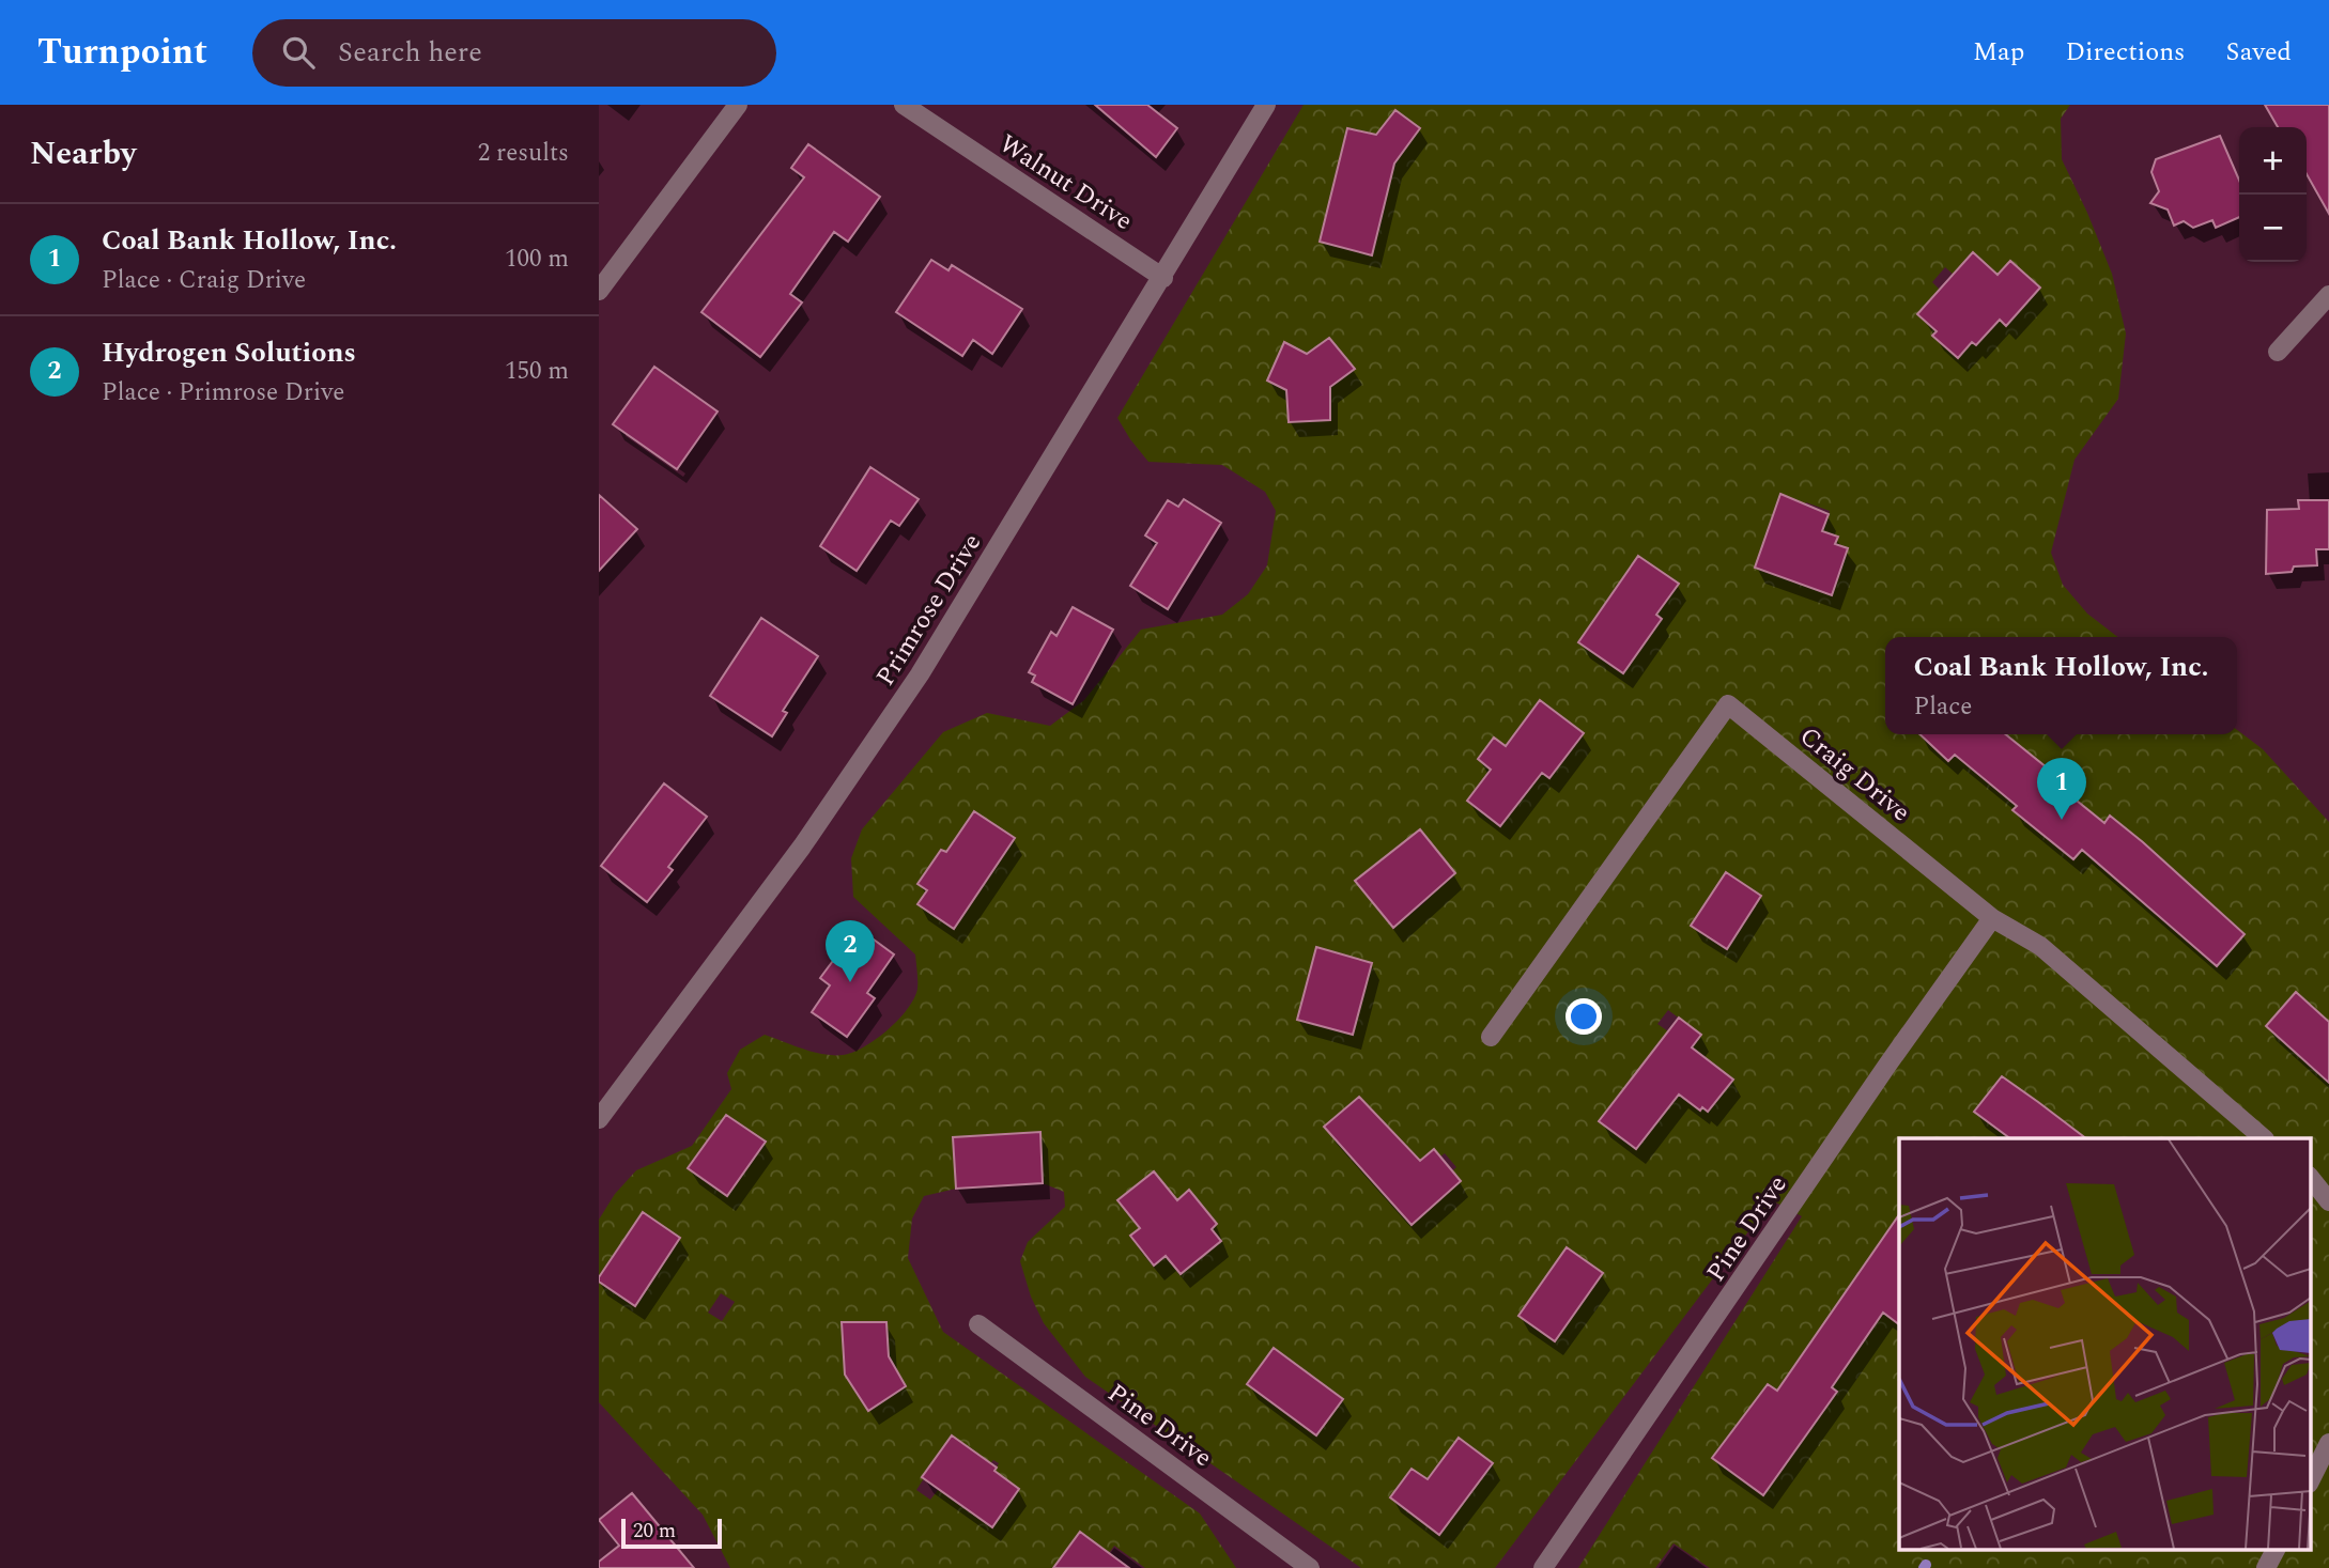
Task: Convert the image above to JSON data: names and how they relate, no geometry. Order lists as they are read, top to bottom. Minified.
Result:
{"streets":{"street":["Walnut Drive","Primrose Drive","Craig Drive","Pine Drive"]},"crossings":[["Walnut Drive","Primrose Drive"],["Craig Drive","Pine Drive"]],"scale_bar":"20 m","page":{"header":"Turnpoint","search":"Search here","nav":["Map","Directions","Saved"],"heading":["Nearby","2 results"],"map_buttons":["+","−"],"list":[{"mark":"1","name":"Coal Bank Hollow, Inc.","note":"Place · Craig Drive","value":"100 m"},{"mark":"2","name":"Hydrogen Solutions","note":"Place · Primrose Drive","value":"150 m"}],"popup":["Coal Bank Hollow, Inc.","Place"],"pins":["1","2"],"scale":"20 m"}}
